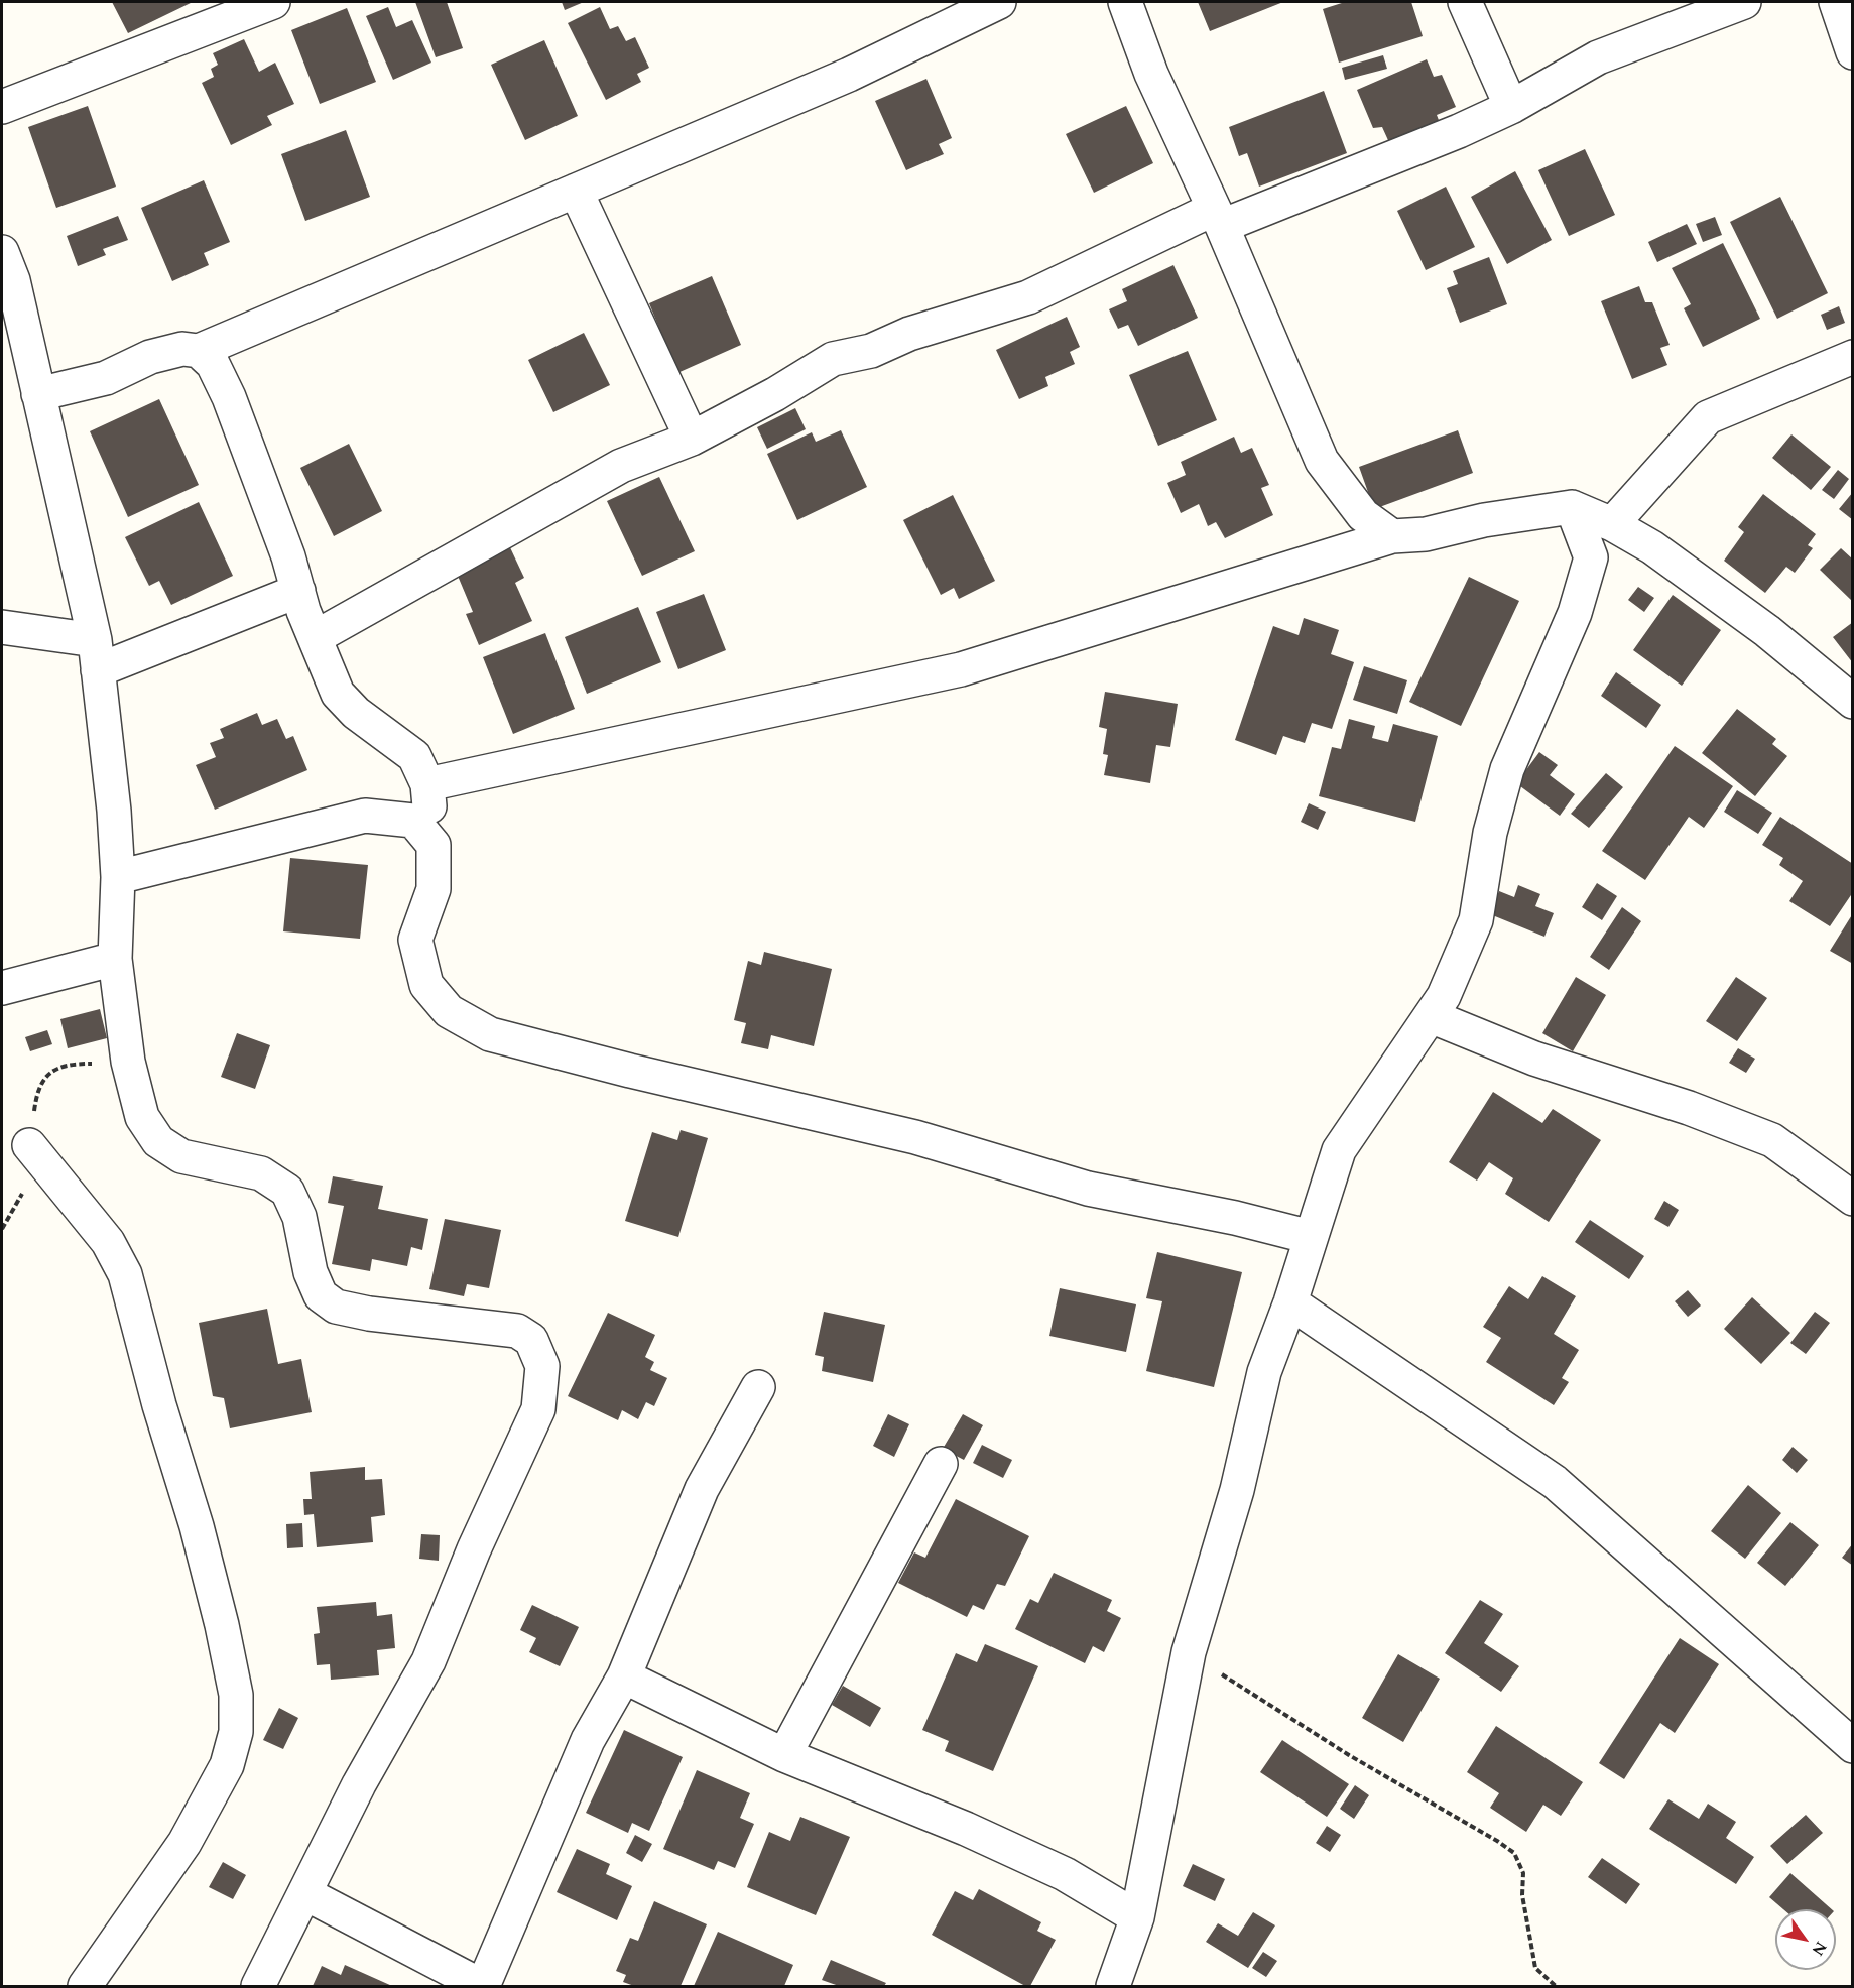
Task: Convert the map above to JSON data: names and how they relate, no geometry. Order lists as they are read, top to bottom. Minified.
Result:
{"north":"bottom right"}
